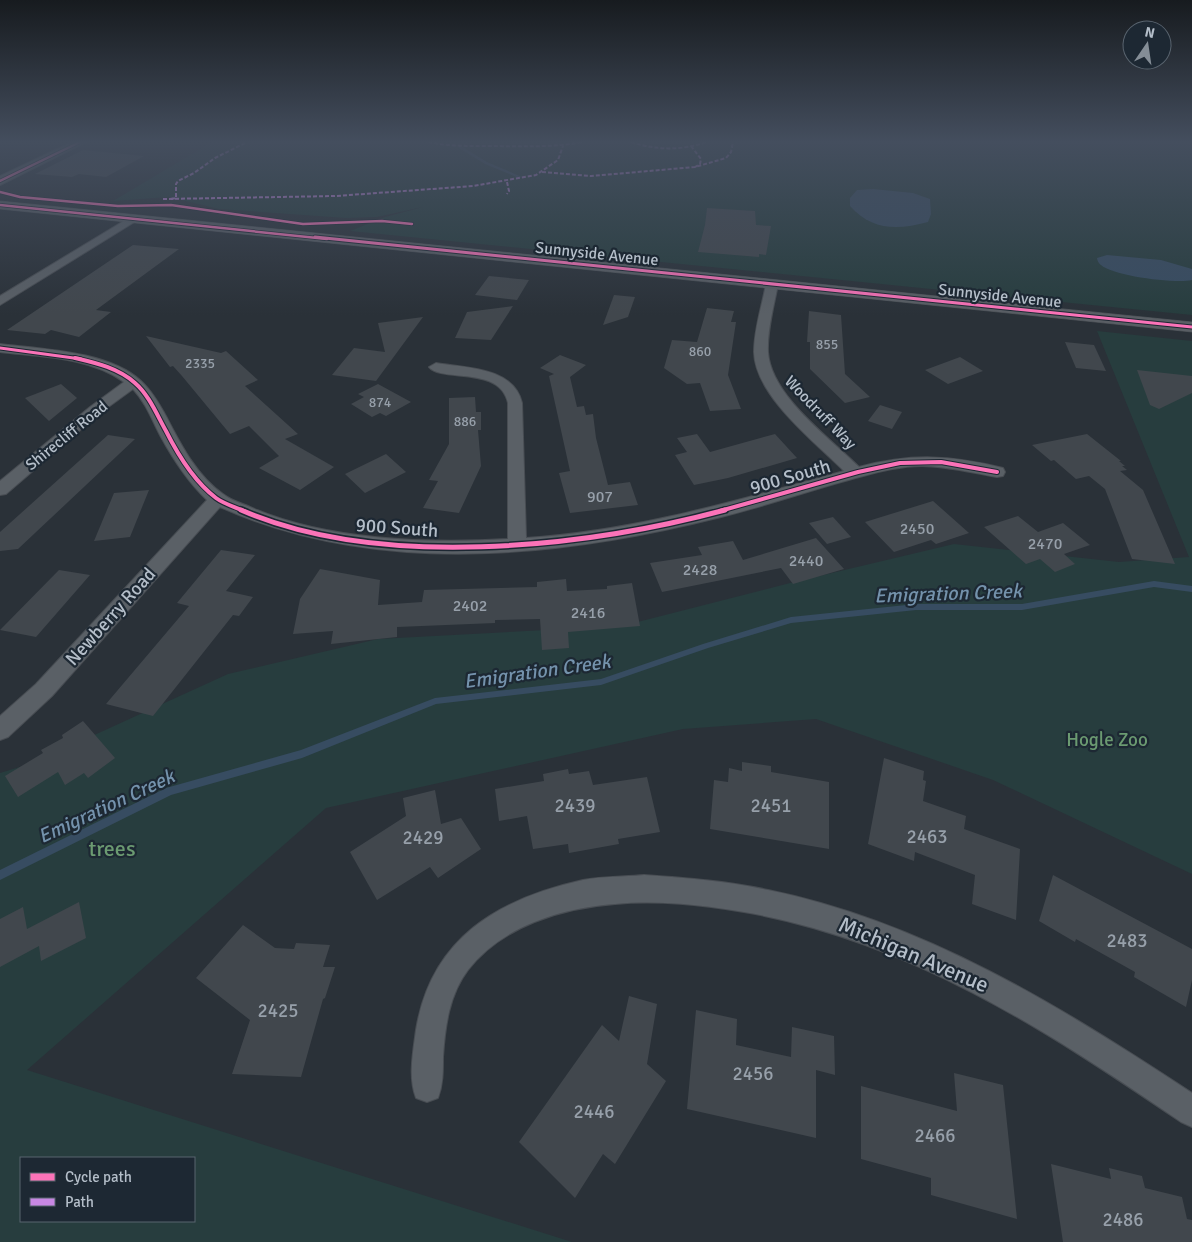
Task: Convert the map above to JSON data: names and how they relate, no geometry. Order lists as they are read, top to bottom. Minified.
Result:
{"streets":{"main road":["Sunnyside Avenue"],"street":["Woodruff Way","Shirecliff Road","900 South","Newberry Road","Michigan Avenue"]},"crossings":[["Sunnyside Avenue","Woodruff Way"],["Woodruff Way","900 South"],["Shirecliff Road","900 South"],["900 South","Newberry Road"]],"water":["Emigration Creek"],"parks":["Hogle Zoo","trees"],"house_numbers":["855","860","2335","874","886","907","2450","2470","2440","2428","2402","2416","2439","2451","2463","2429","2483","2425","2456","2446","2466","2486"],"legend":["Cycle path","Path"],"north":"top"}
